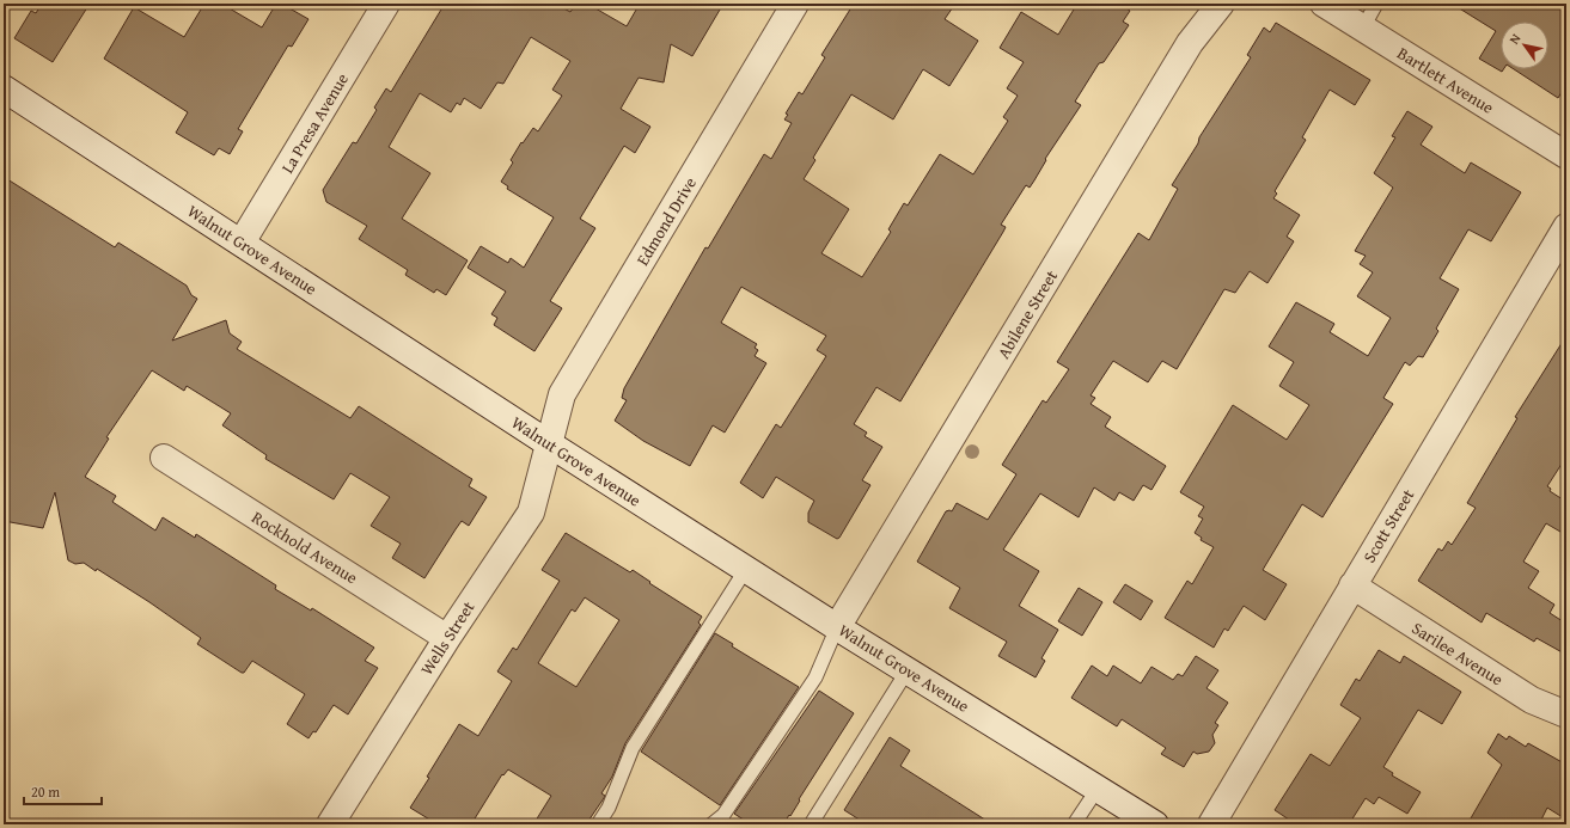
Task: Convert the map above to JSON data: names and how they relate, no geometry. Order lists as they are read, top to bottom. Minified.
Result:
{"streets":{"street":["Bartlett Avenue","La Presa Avenue","Edmond Drive","Walnut Grove Avenue","Abilene Street","Scott Street","Rockhold Avenue","Wells Street","Sarilee Avenue"]},"crossings":[["La Presa Avenue","Walnut Grove Avenue"],["Edmond Drive","Walnut Grove Avenue"],["Edmond Drive","Wells Street"],["Walnut Grove Avenue","Abilene Street"],["Walnut Grove Avenue","Wells Street"],["Scott Street","Sarilee Avenue"],["Rockhold Avenue","Wells Street"]],"scale_bar":"20 m","north":"top left"}
